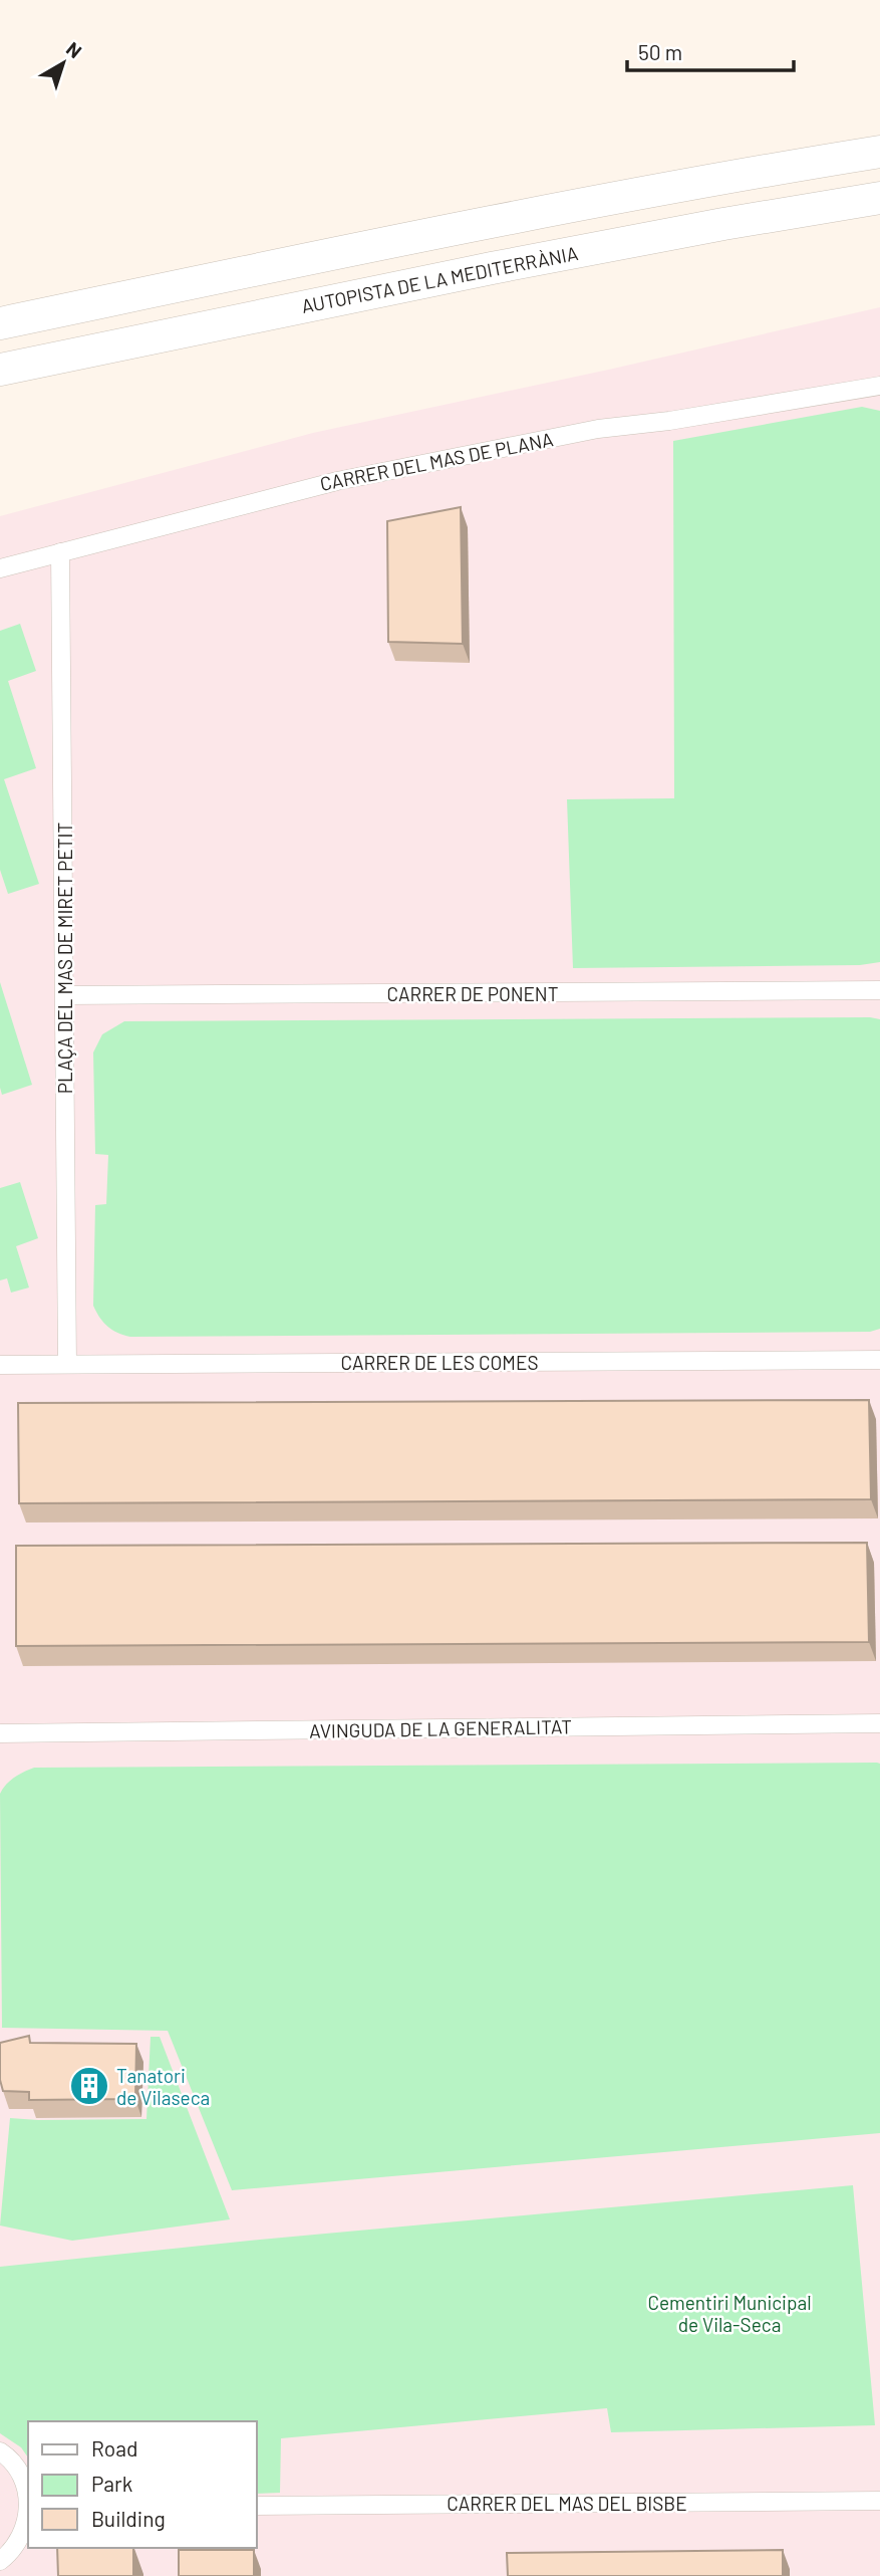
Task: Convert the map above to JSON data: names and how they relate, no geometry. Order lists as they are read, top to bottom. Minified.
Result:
{"streets":{"highway":["AUTOPISTA DE LA MEDITERRÀNIA"],"street":["CARRER DEL MAS DE PLANA","PLAÇA DEL MAS DE MIRET PETIT","CARRER DE PONENT","CARRER DE LES COMES","AVINGUDA DE LA GENERALITAT","CARRER DEL MAS DEL BISBE"]},"crossings":[["CARRER DEL MAS DE PLANA","PLAÇA DEL MAS DE MIRET PETIT"],["PLAÇA DEL MAS DE MIRET PETIT","CARRER DE PONENT"],["PLAÇA DEL MAS DE MIRET PETIT","CARRER DE LES COMES"]],"parks":["Cementiri Municipal de Vila-Seca"],"places":{"building":["Tanatori de Vilaseca"]},"legend":["Road","Park","Building"],"scale_bar":"50 m","north":"top right"}
